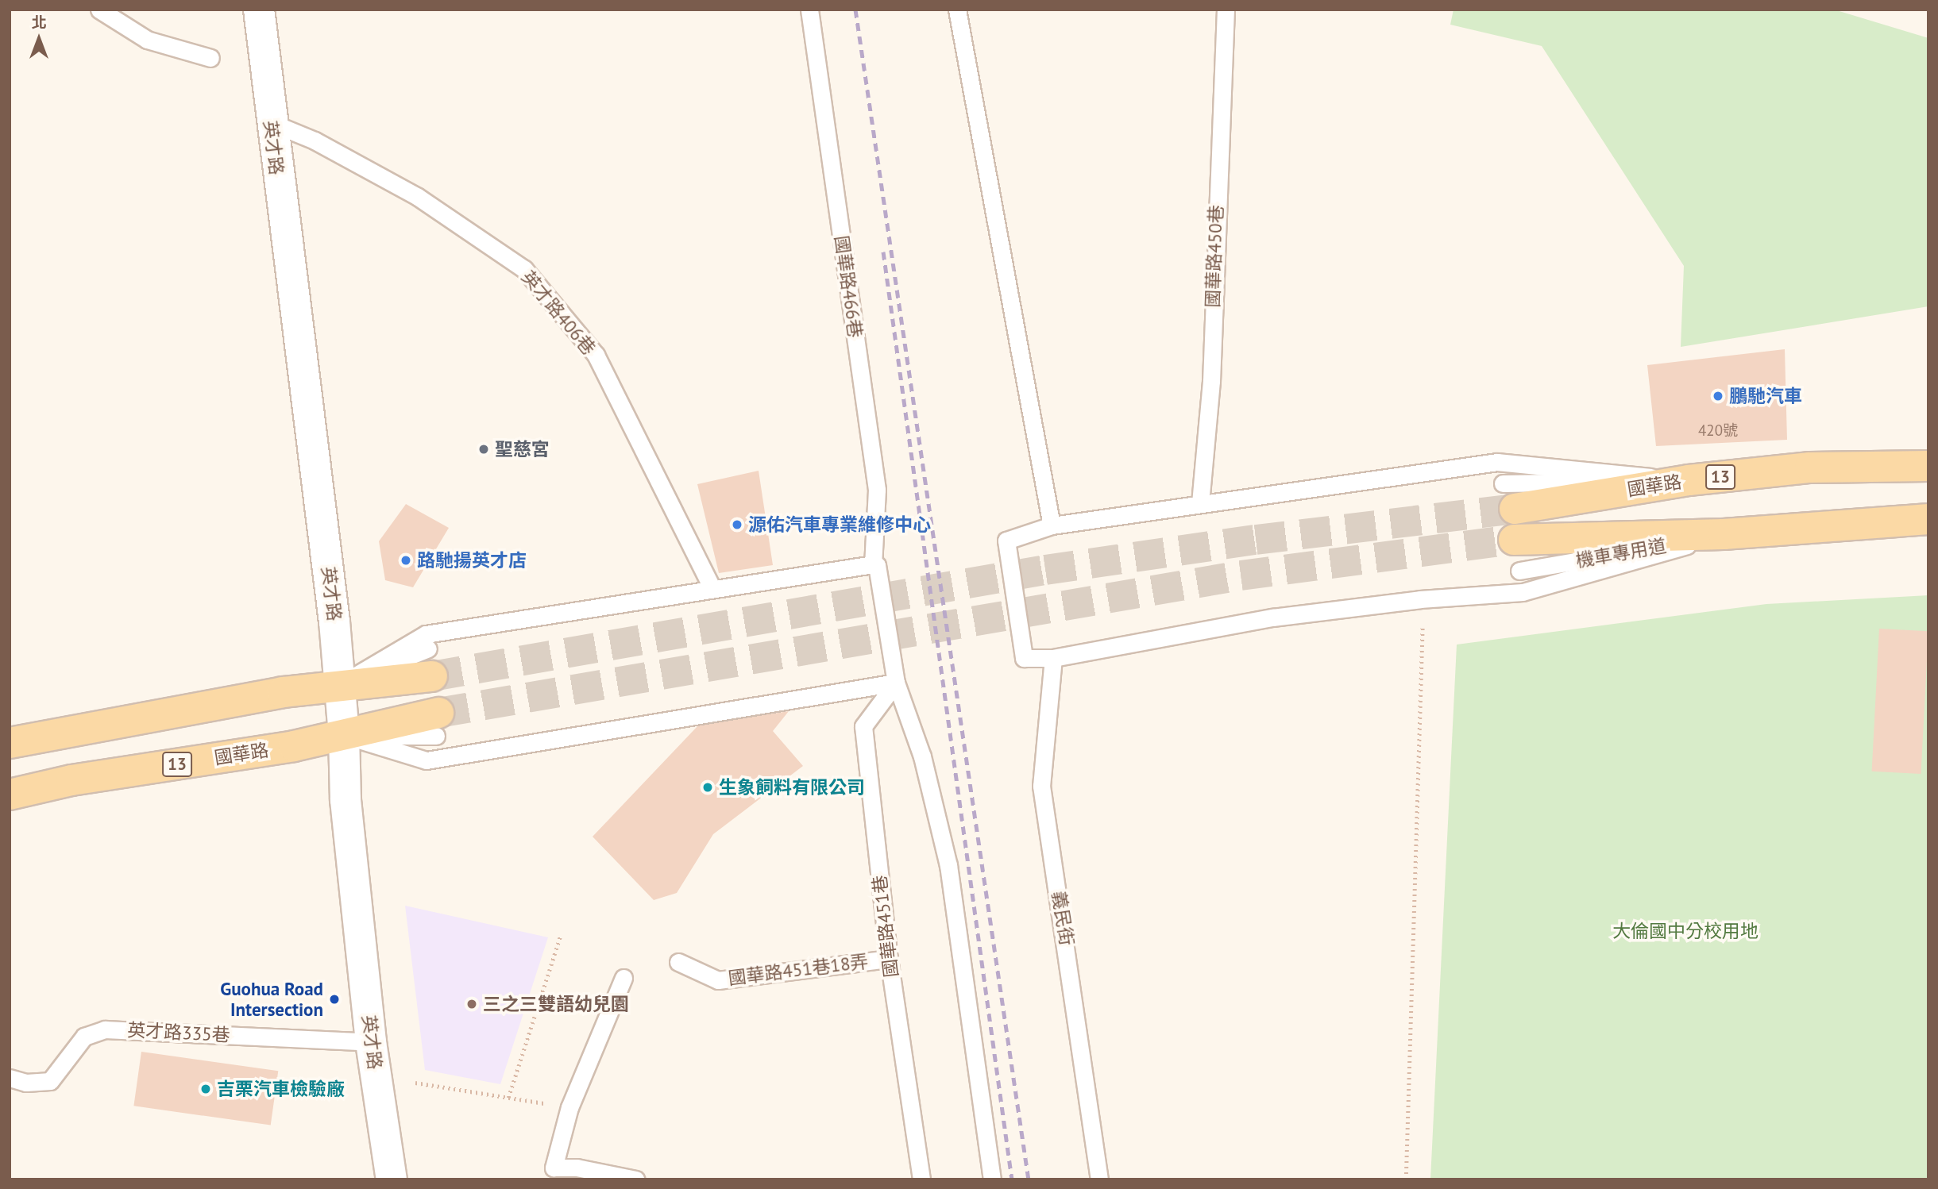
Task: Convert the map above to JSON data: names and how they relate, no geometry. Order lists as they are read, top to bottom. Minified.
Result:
{"streets":{"main road":["13","國華路"],"street":["英才路"],"lane":["國華路450巷","國華路466巷","英才路406巷","機車專用道","義民街","國華路451巷","國華路451巷18弄","英才路335巷"]},"crossings":[["英才路","英才路406巷"],["英才路","國華路"],["英才路","英才路335巷"],["國華路451巷","國華路451巷18弄"]],"parks":["大倫國中分校用地"],"places":["鵬馳汽車","聖慈宮","源佑汽車專業維修中心","路馳揚英才店","生象飼料有限公司","Guohua Road Intersection","三之三雙語幼兒園","吉栗汽車檢驗廠"],"house_numbers":["420號"],"north":"top"}
